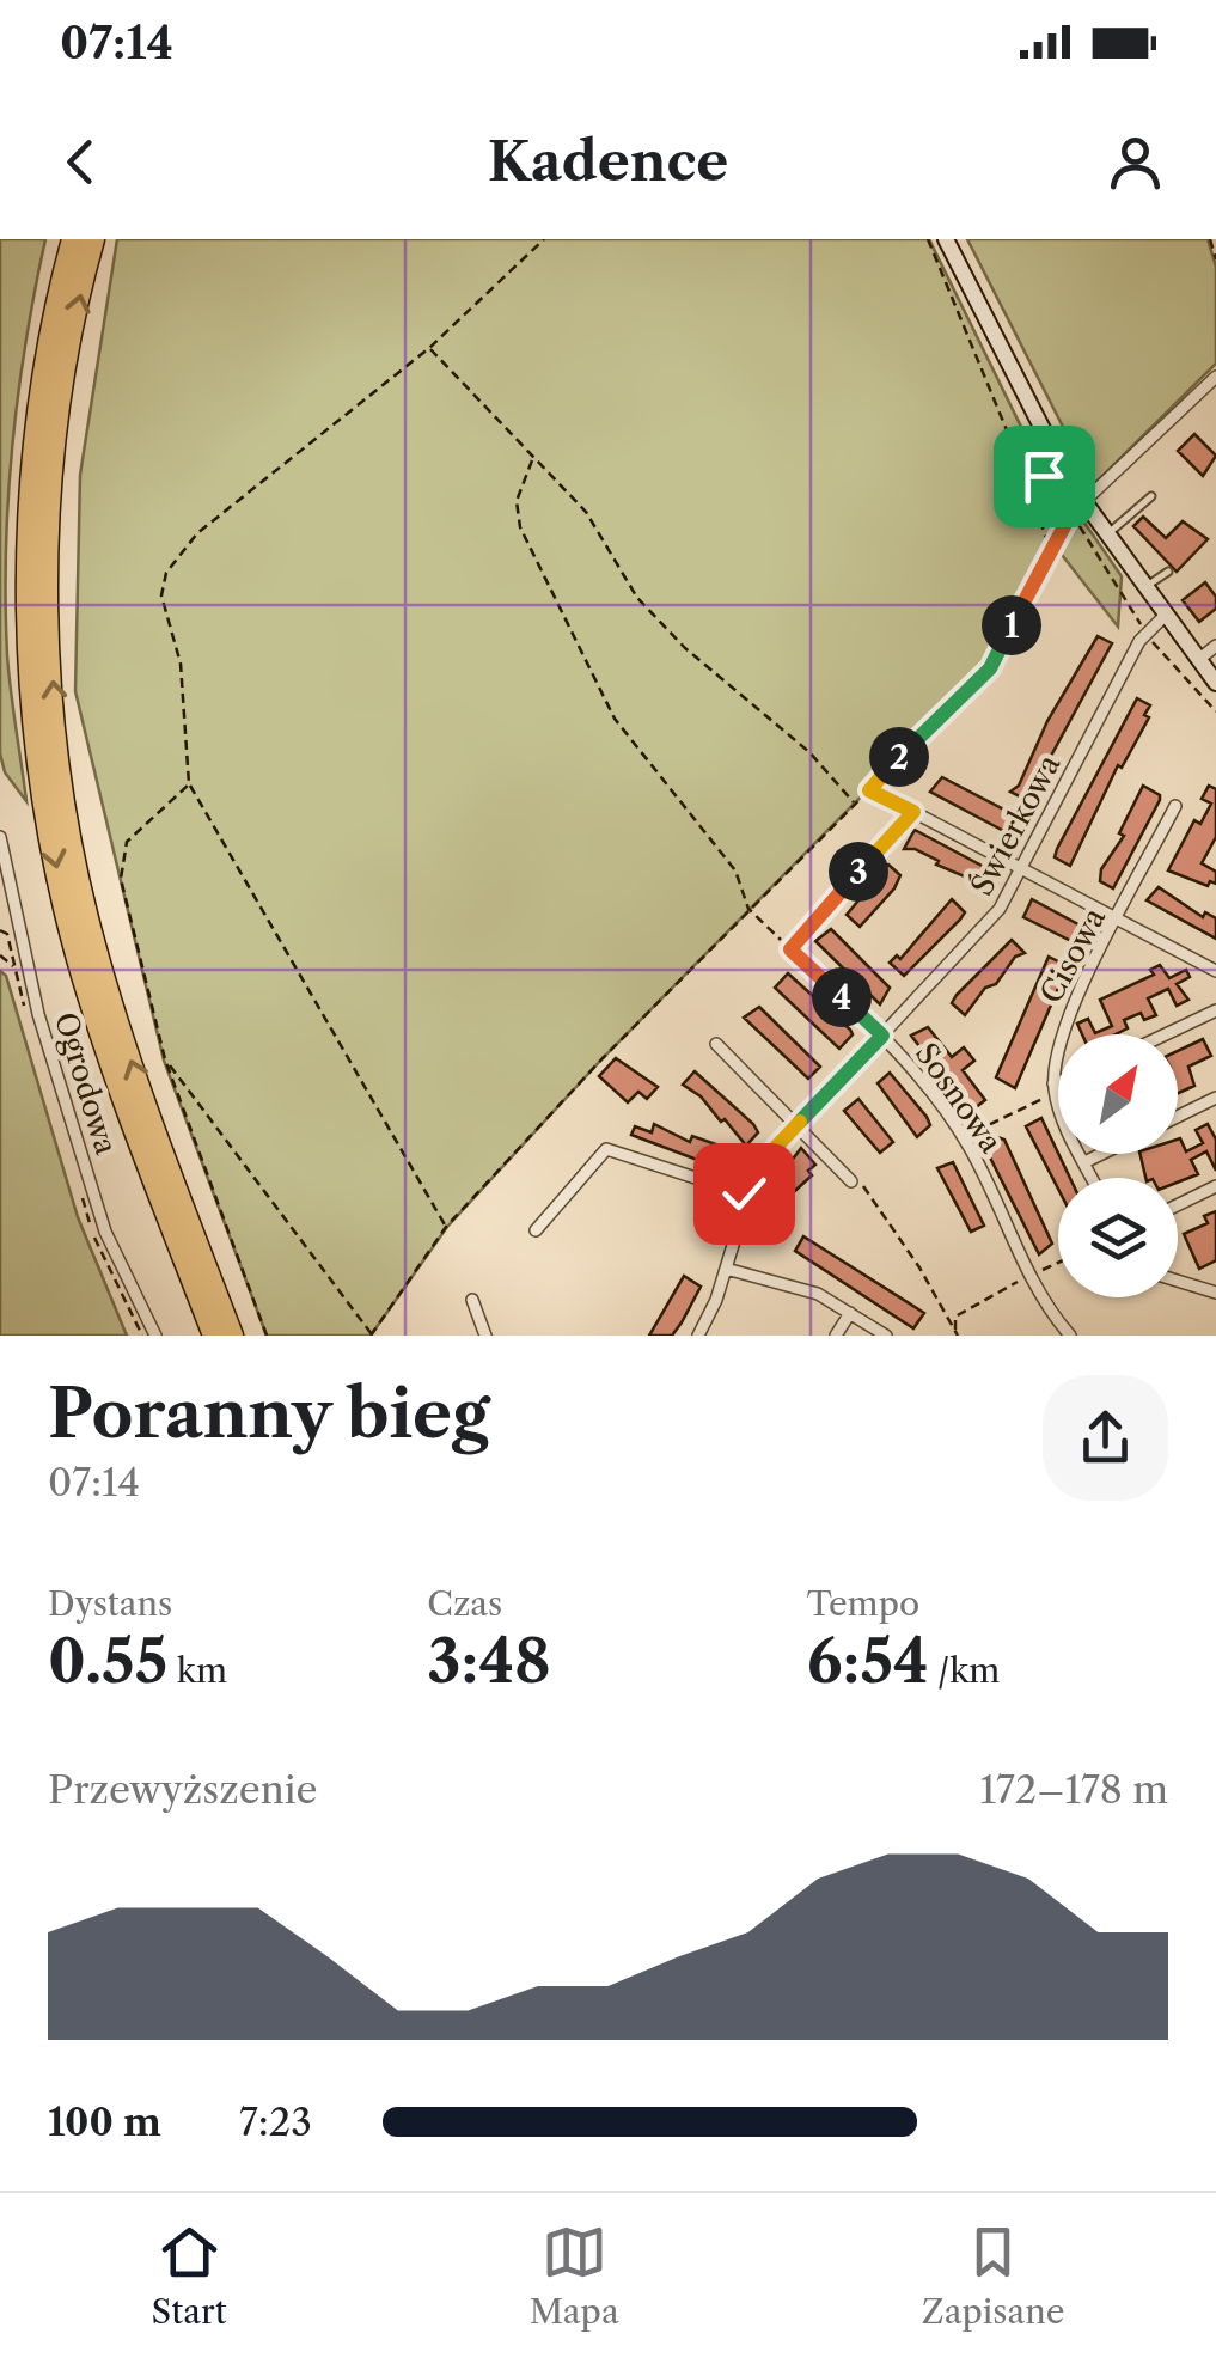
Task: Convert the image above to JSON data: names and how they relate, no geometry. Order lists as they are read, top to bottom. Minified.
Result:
{"streets":{"street":["Świerkowa","Cisowa","Ogrodowa","Sosnowa"]},"crossings":[["Świerkowa","Sosnowa"]],"north":"top right","page":{"status":"07:14","header":"Kadence","pins":["1","2","3","4"],"heading":["Poranny bieg","07:14"],"stats":[["Dystans","0.55 km"],["Czas","3:48"],["Tempo","6:54 /km"]],"chart":["Przewyższenie","172–178 m"],"list":[{"name":"100 m","note":"7:23"}],"tabs":["Start","Mapa","Zapisane"]}}
